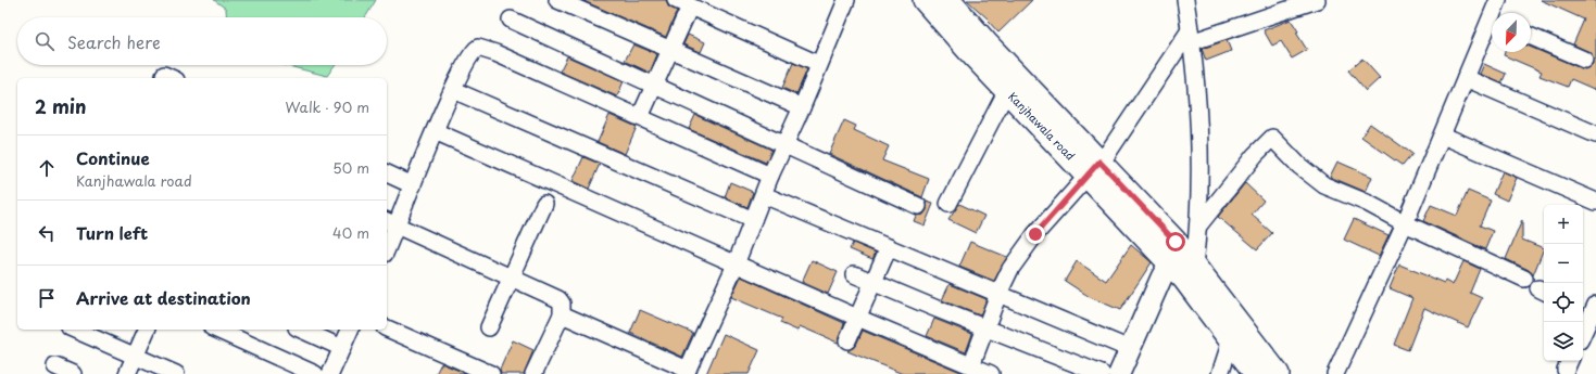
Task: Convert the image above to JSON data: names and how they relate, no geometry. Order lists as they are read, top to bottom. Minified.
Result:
{"streets":{"main road":["Kanjhawala road"]},"north":"bottom left","page":{"search":"Search here","heading":["2 min","Walk · 90 m"],"list":[["Continue","Kanjhawala road","50 m"],["Turn left","40 m"],"Arrive at destination"],"map_buttons":["+","−"]}}
